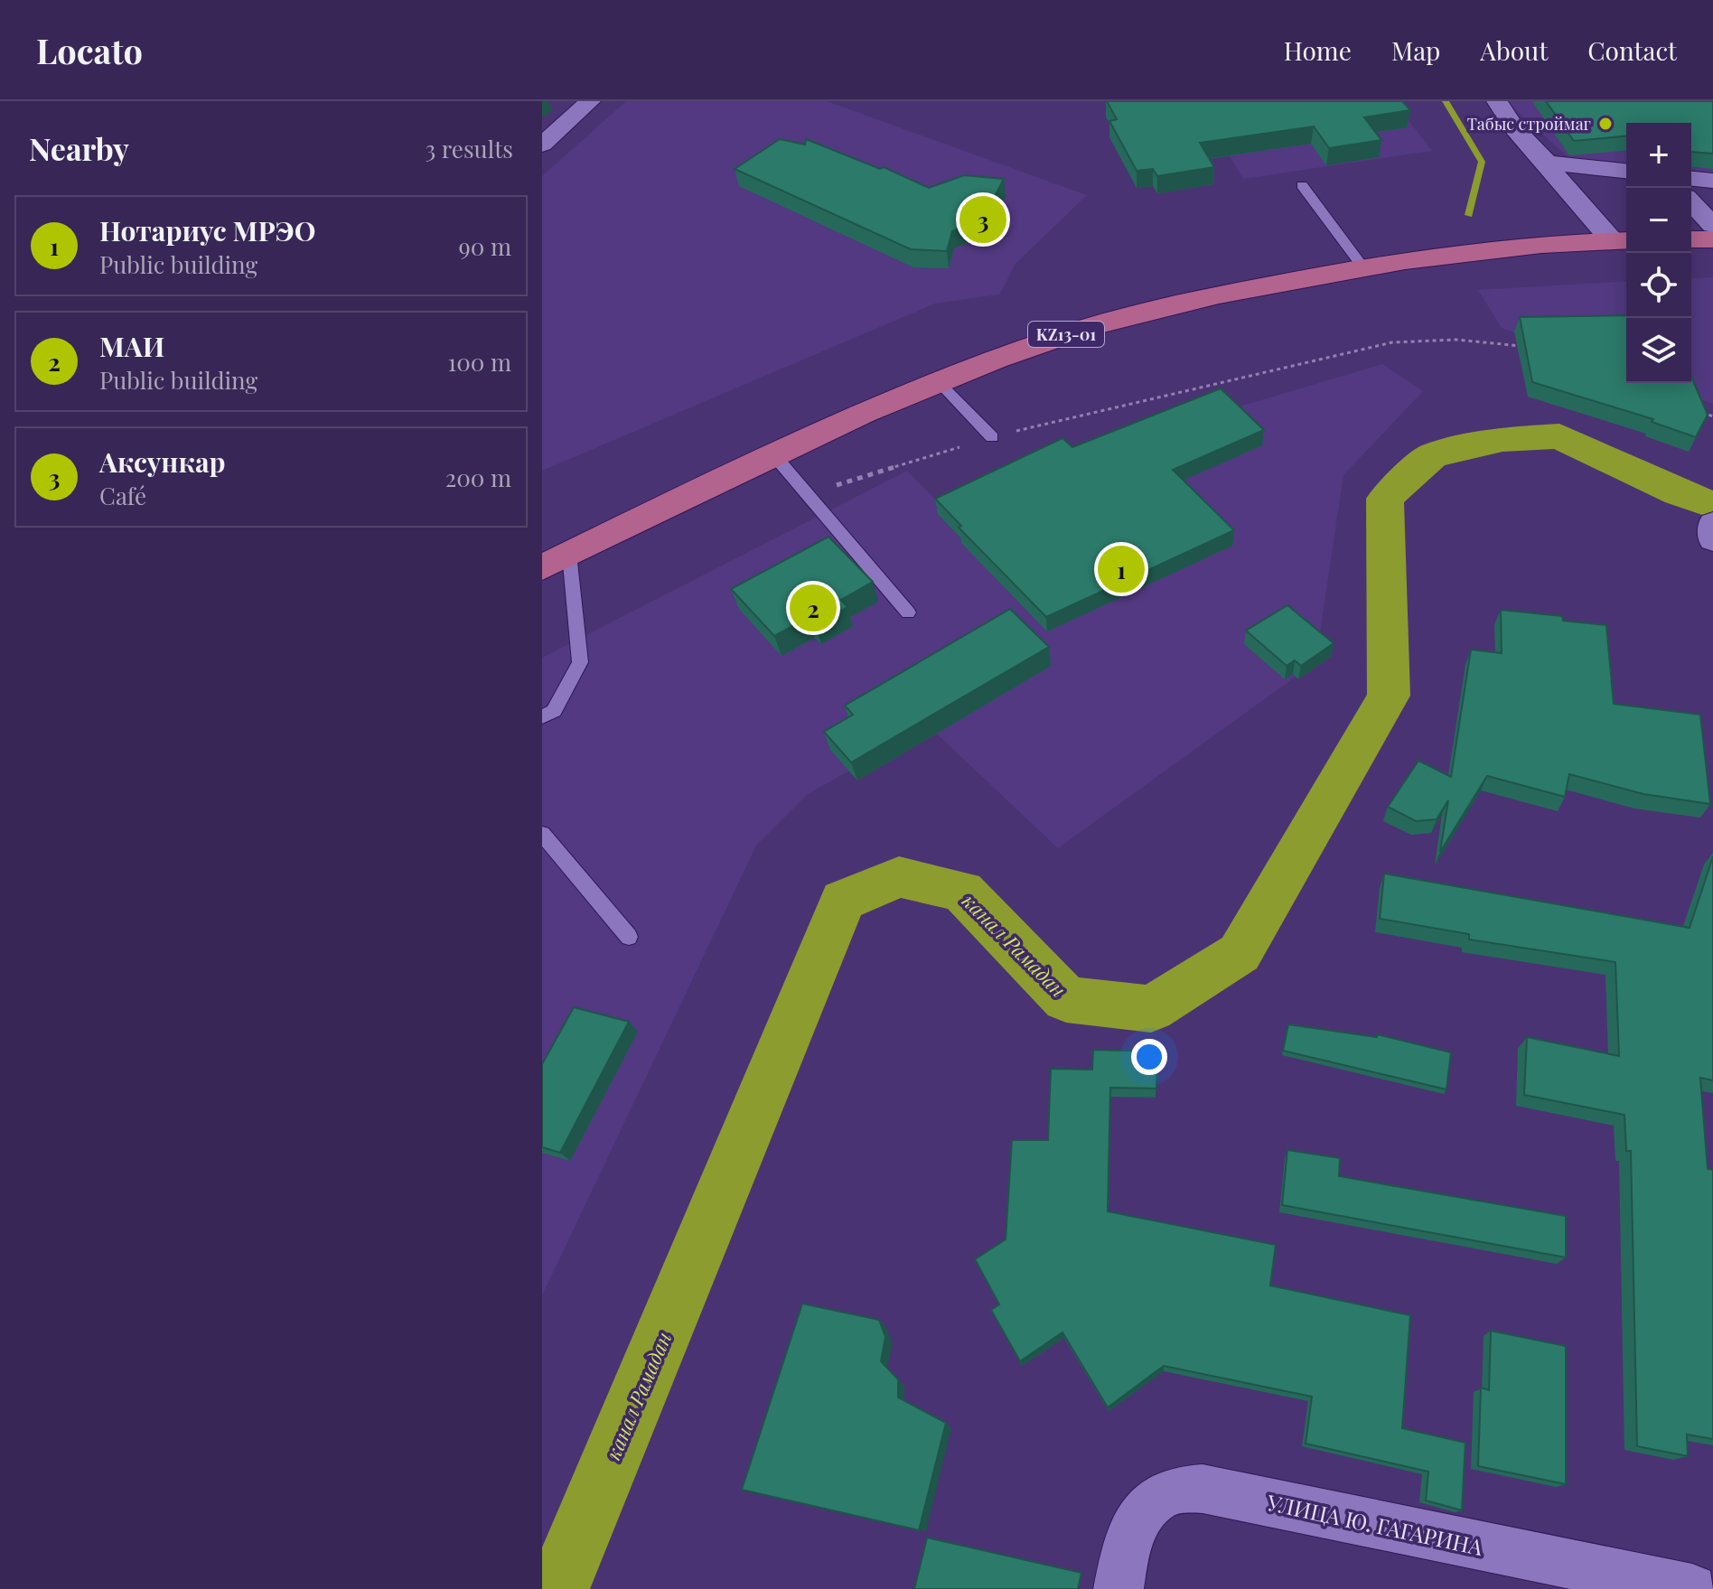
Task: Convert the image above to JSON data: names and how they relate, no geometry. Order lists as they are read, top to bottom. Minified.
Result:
{"streets":{"highway":["KZ13-01"],"street":["УЛИЦА Ю. ГАГАРИНА"]},"water":["канал Рамадан"],"places":["Табыс строймаг"],"page":{"header":"Locato","nav":["Home","Map","About","Contact"],"heading":["Nearby","3 results"],"map_buttons":["+","−"],"pins":["3","1","2"],"list":[{"mark":"1","name":"Нотариус МРЭО","note":"Public building","value":"90 m"},{"mark":"2","name":"МАИ","note":"Public building","value":"100 m"},{"mark":"3","name":"Аксункар","note":"Café","value":"200 m"}]}}
